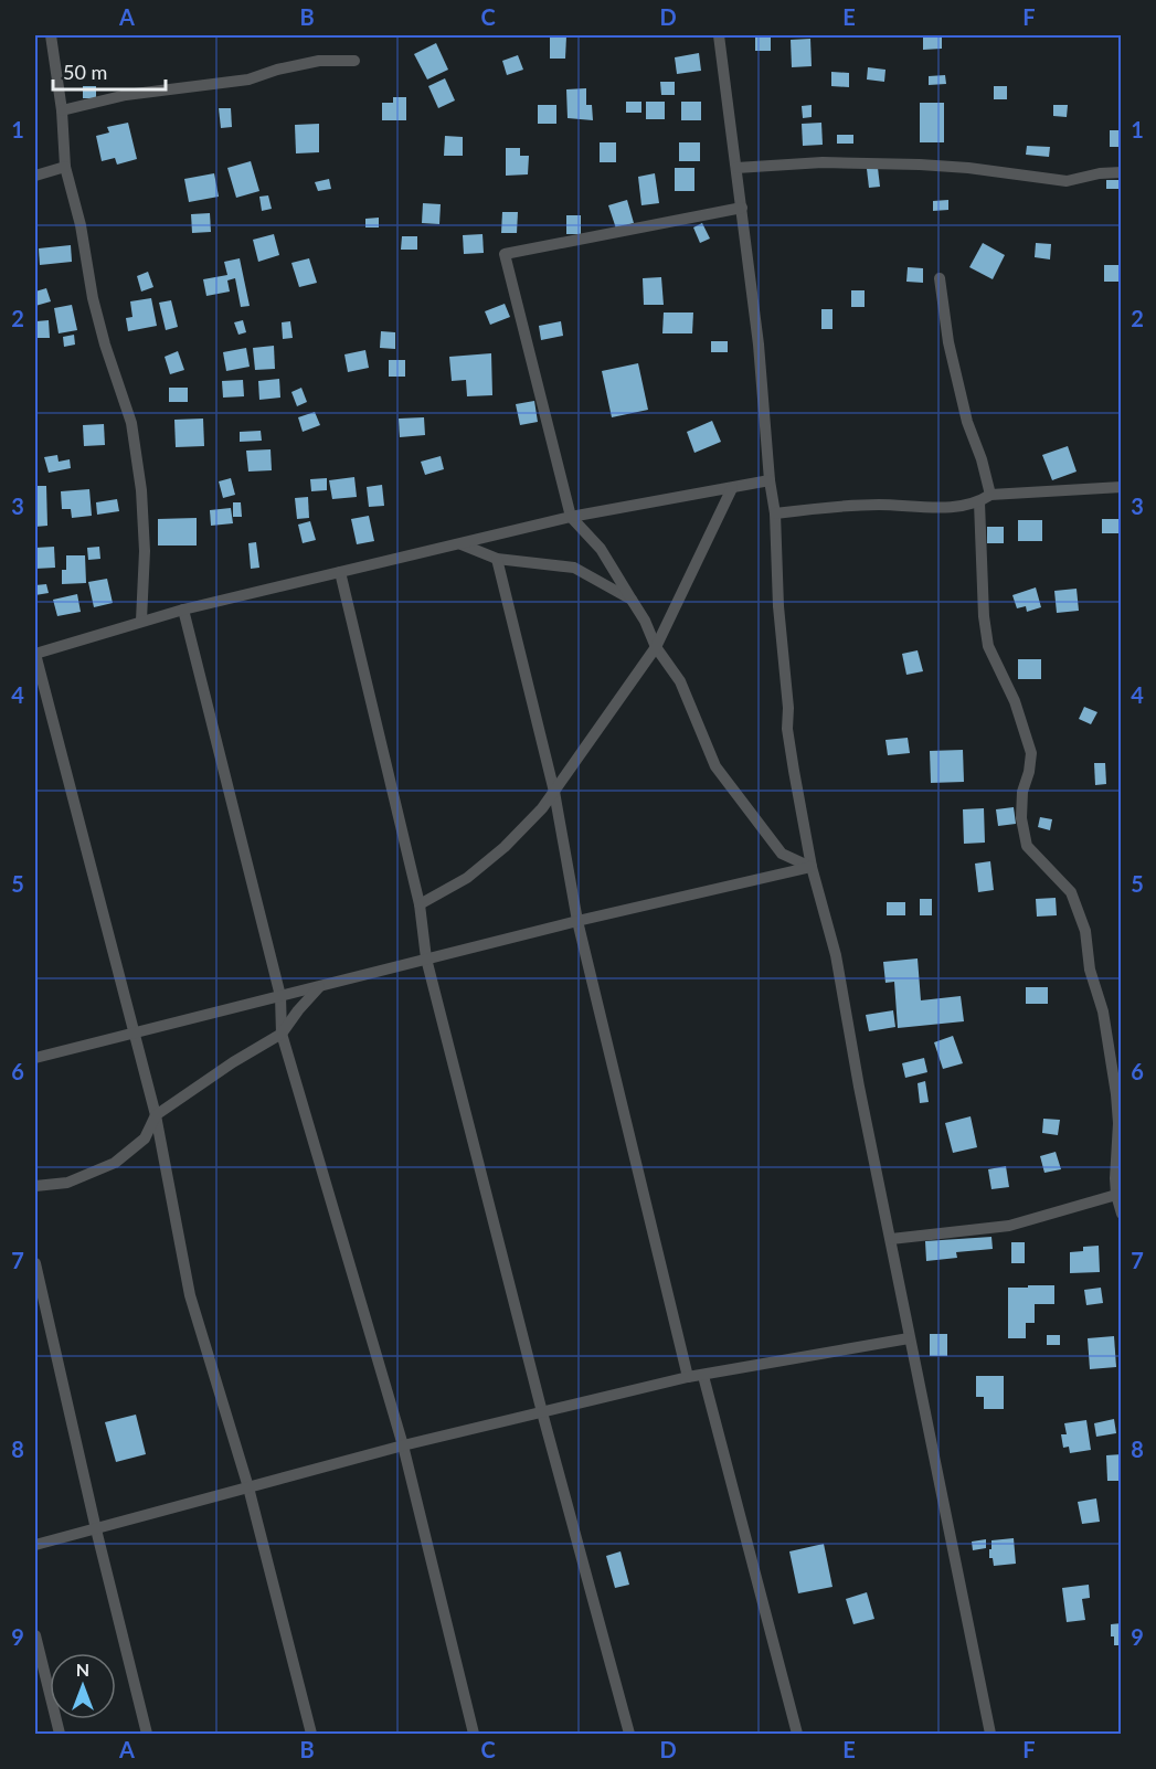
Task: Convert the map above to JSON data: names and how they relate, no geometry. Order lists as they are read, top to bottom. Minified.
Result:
{"scale_bar":"50 m","north":"top","grid":{"columns":["A","B","C","D","E","F"],"rows":["1","2","3","4","5","6","7","8","9"]}}
